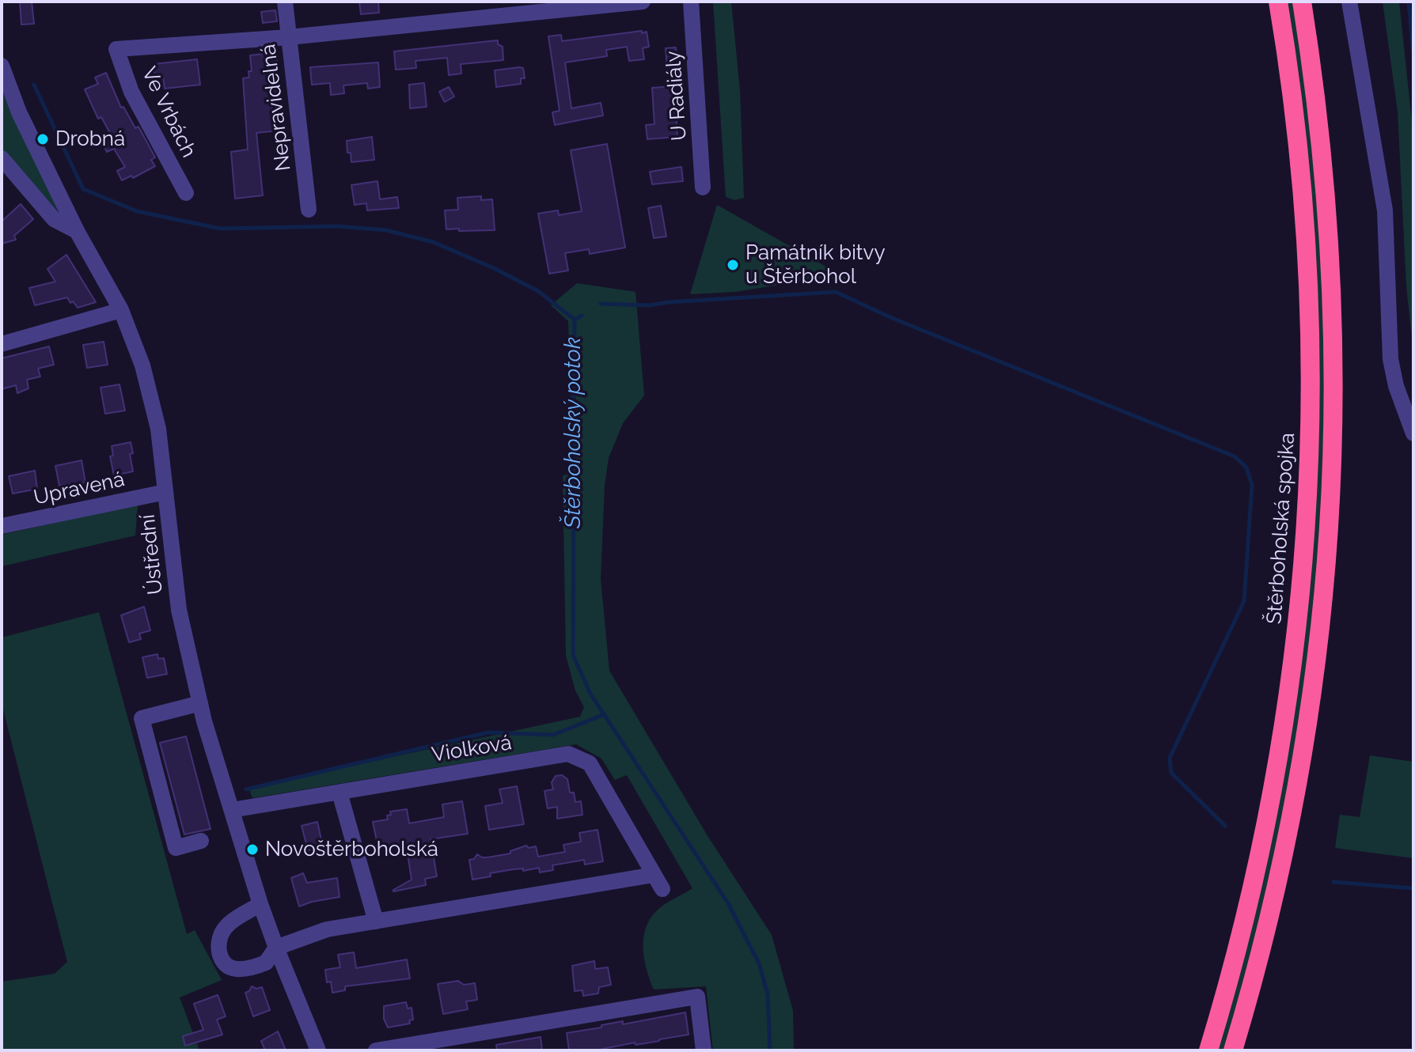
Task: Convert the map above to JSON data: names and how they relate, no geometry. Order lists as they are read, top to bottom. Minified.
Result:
{"streets":{"highway":["Štěrboholská spojka"],"street":["U Radiály","Nepravidelná","Ve Vrbách","Upravená","Ústřední","Violková"]},"crossings":[["Nepravidelná","Ve Vrbách"],["Upravená","Ústřední"],["Ústřední","Violková"]],"water":["Štěrboholský potok"],"places":["Drobná","Památník bitvy u Štěrbohol","Novoštěrboholská"]}
